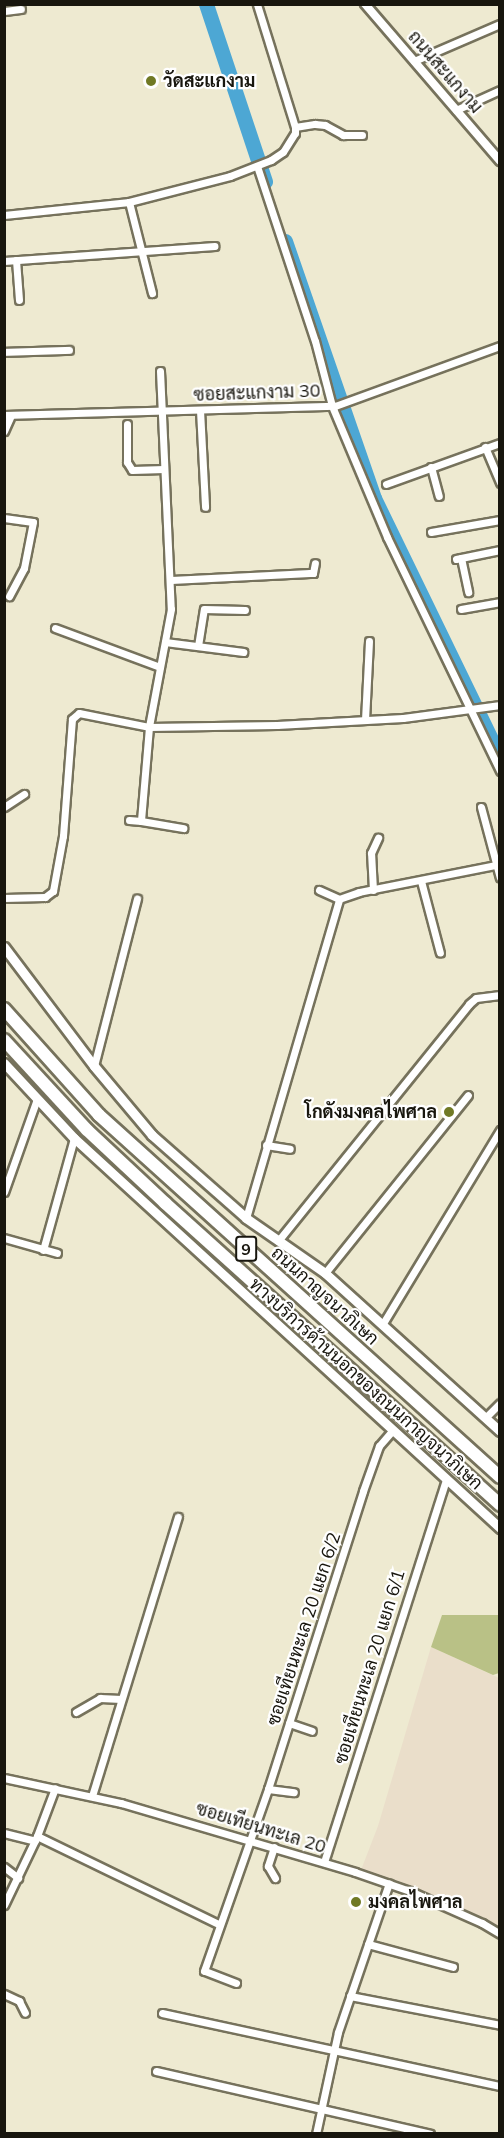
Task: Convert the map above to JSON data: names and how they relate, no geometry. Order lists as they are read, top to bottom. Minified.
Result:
{"streets":{"highway":["9","ถนนกาญจนาภิเษก"],"main road":["ทางบริการด้านนอกของถนนกาญจนาภิเษก"],"street":["ถนนสะแกงาม","ซอยสะแกงาม 30","ซอยเทียนทะเล 20 แยก 6/2","ซอยเทียนทะเล 20 แยก 6/1","ซอยเทียนทะเล 20"]},"crossings":[["ทางบริการด้านนอกของถนนกาญจนาภิเษก","ซอยเทียนทะเล 20 แยก 6/2"],["ทางบริการด้านนอกของถนนกาญจนาภิเษก","ซอยเทียนทะเล 20 แยก 6/1"],["ซอยเทียนทะเล 20 แยก 6/2","ซอยเทียนทะเล 20"],["ซอยเทียนทะเล 20 แยก 6/1","ซอยเทียนทะเล 20"]],"places":["วัดสะแกงาม","โกดังมงคลไพศาล","มงคลไพศาล"]}
